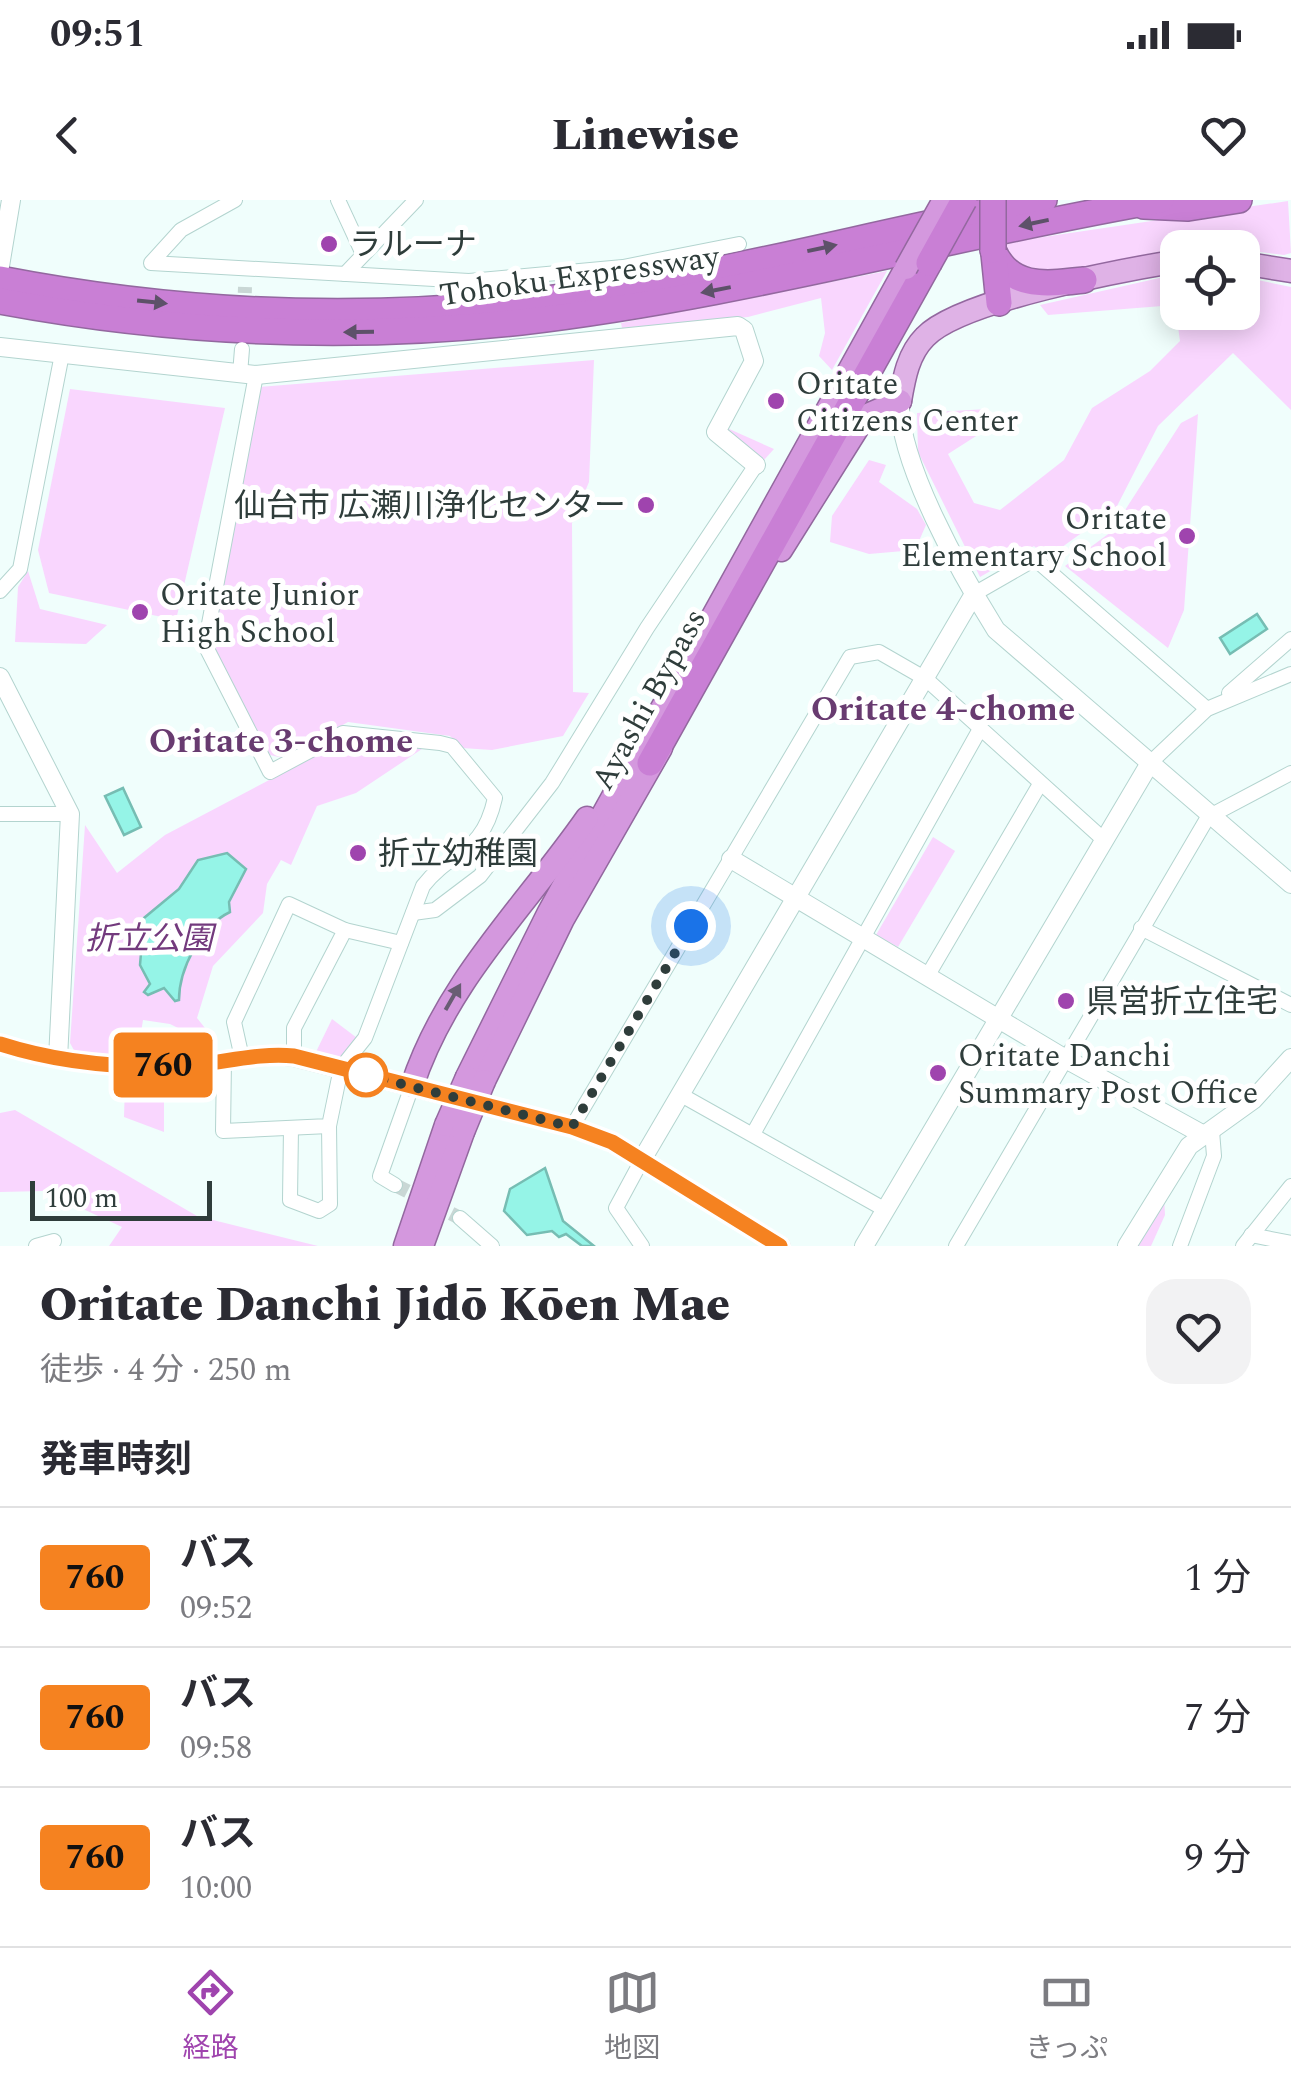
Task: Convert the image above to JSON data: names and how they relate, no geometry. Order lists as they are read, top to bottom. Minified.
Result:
{"streets":{"highway":["Tohoku Expressway","Ayashi Bypass"]},"districts":["Oritate 4-chome","Oritate 3-chome"],"parks":["折立公園"],"places":["ラルーナ","Oritate Citizens Center","仙台市 広瀬川浄化センター","Oritate Elementary School","Oritate Junior High School","折立幼稚園","県営折立住宅","Oritate Danchi Summary Post Office"],"lines":["bus line 760"],"scale_bar":"100 m","page":{"status":"09:51","header":"Linewise","on_map":"760","scale":"100 m","heading":[["Oritate Danchi Jidō Kōen Mae","徒歩 · 4 分 · 250 m"],"発車時刻"],"list":[{"mark":"760","name":"バス","note":"09:52","value":"1 分"},{"mark":"760","name":"バス","note":"09:58","value":"7 分"},{"mark":"760","name":"バス","note":"10:00","value":"9 分"}],"tabs":["経路","地図","きっぷ"]}}
